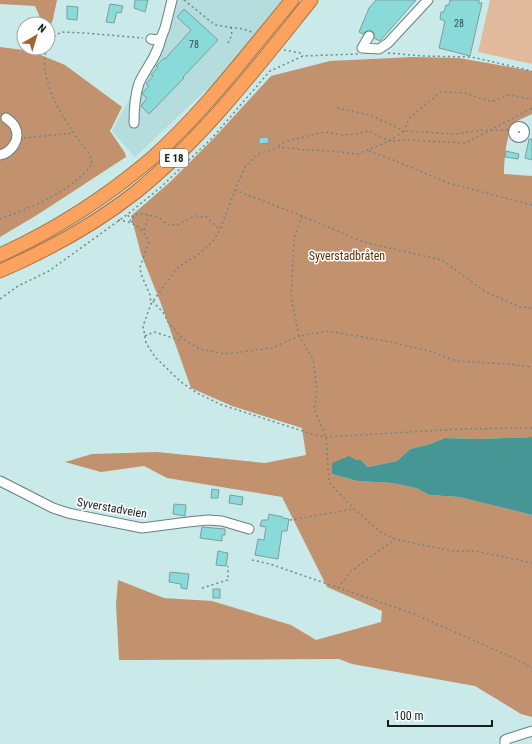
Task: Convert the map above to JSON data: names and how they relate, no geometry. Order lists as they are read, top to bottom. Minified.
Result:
{"streets":{"highway":["E 18"],"street":["Syverstadveien"]},"parks":["Syverstadbråten"],"house_numbers":["28","78"],"scale_bar":"100 m","north":"top right"}
